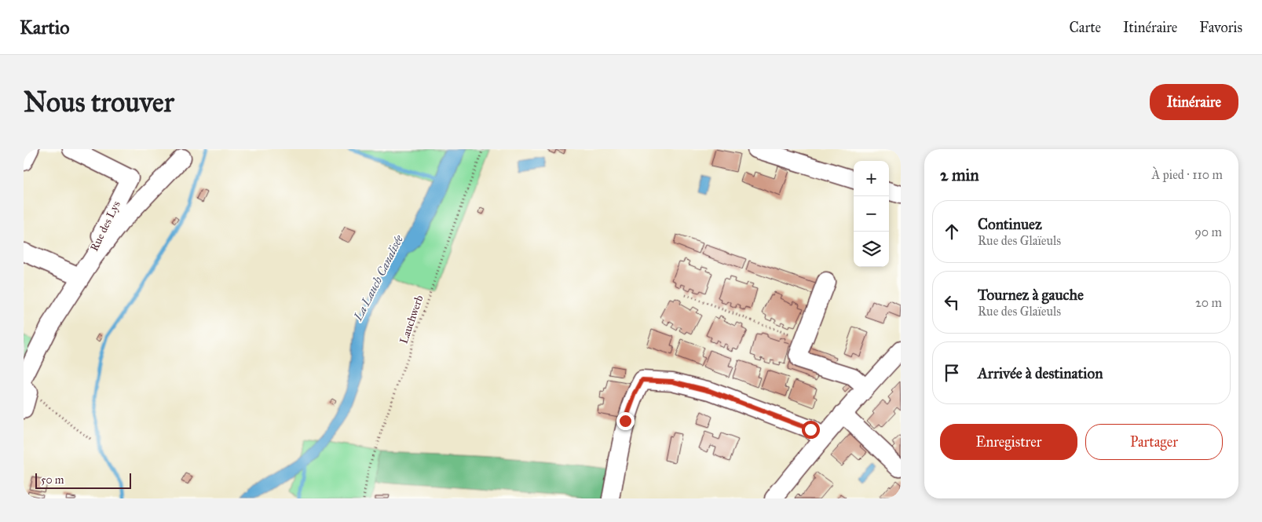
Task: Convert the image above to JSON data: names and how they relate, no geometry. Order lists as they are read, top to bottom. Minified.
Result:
{"streets":{"street":["Rue des Lys"],"path":["Lauchwerb"]},"water":["La Lauch Canalisée"],"scale_bar":"50 m","page":{"header":"Kartio","nav":["Carte","Itinéraire","Favoris"],"buttons":["Itinéraire",["Enregistrer","Partager"]],"title":"Nous trouver","heading":["2 min","À pied · 110 m"],"map_buttons":["+","−"],"list":[["Continuez","Rue des Glaïeuls","90 m"],["Tournez à gauche","Rue des Glaïeuls","20 m"],"Arrivée à destination"],"scale":"50 m"}}
